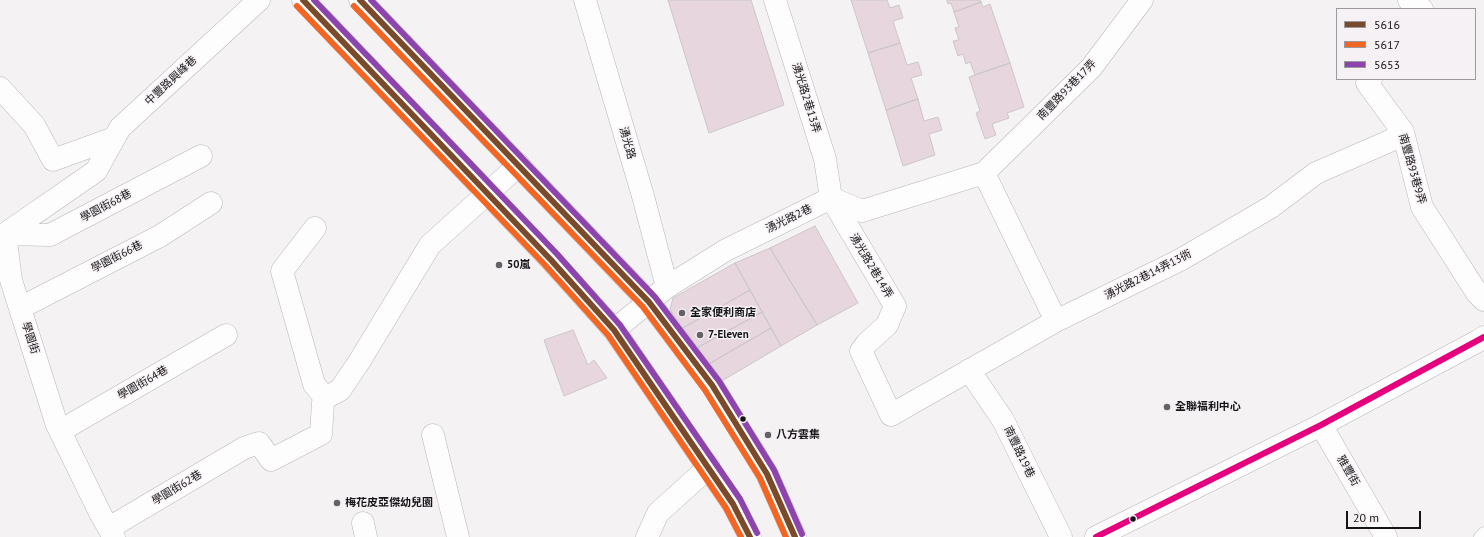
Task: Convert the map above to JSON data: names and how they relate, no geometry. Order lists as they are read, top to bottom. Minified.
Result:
{"streets":{"street":["中豐路興峰巷","南豐路93巷17弄","湧光路2巷13弄","湧光路","南豐路93巷9弄","學園街68巷","湧光路2巷","學園街66巷","湧光路2巷14弄","湧光路2巷14弄13衖","學園街","學園街64巷","南豐路19巷","雅豐街","學園街62巷"]},"crossings":[["中豐路興峰巷","學園街68巷"],["中豐路興峰巷","學園街"],["湧光路2巷13弄","湧光路2巷"],["湧光路2巷13弄","湧光路2巷14弄"],["湧光路","湧光路2巷"],["南豐路93巷9弄","湧光路2巷14弄13衖"],["學園街68巷","學園街"],["湧光路2巷","湧光路2巷14弄"],["學園街66巷","學園街"],["湧光路2巷14弄","湧光路2巷14弄13衖"],["湧光路2巷14弄13衖","南豐路19巷"],["學園街","學園街64巷"],["學園街","學園街62巷"]],"places":["50嵐","全家便利商店","7-Eleven","全聯福利中心","八方雲集","梅花皮亞傑幼兒園"],"lines":["transit line 5616","transit line 5653","transit line 5617"],"legend":["5616","5617","5653"],"scale_bar":"20 m"}
